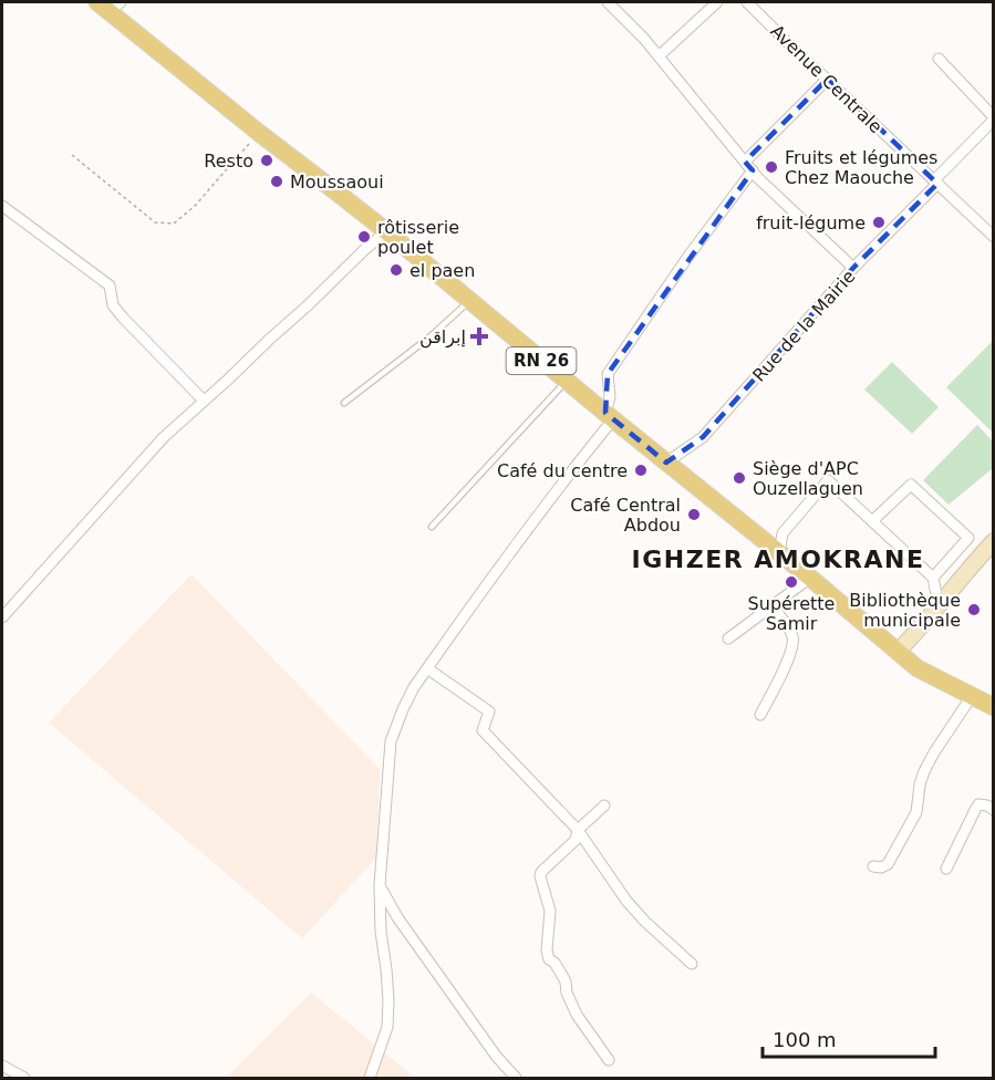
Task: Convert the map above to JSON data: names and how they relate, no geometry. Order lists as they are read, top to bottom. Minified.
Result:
{"streets":{"main road":["RN 26"],"street":["Avenue Centrale","Rue de la Mairie"]},"crossings":[["Avenue Centrale","Rue de la Mairie"],["Rue de la Mairie","RN 26"]],"districts":["IGHZER AMOKRANE"],"places":{"other":["Resto","Fruits et légumes Chez Maouche","Moussaoui","fruit-légume","rôtisserie poulet","el paen","Café du centre","Siège d'APC Ouzellaguen","Café Central Abdou","Supérette Samir","Bibliothèque municipale"],"health":["إبراقن"]},"scale_bar":"100 m"}
